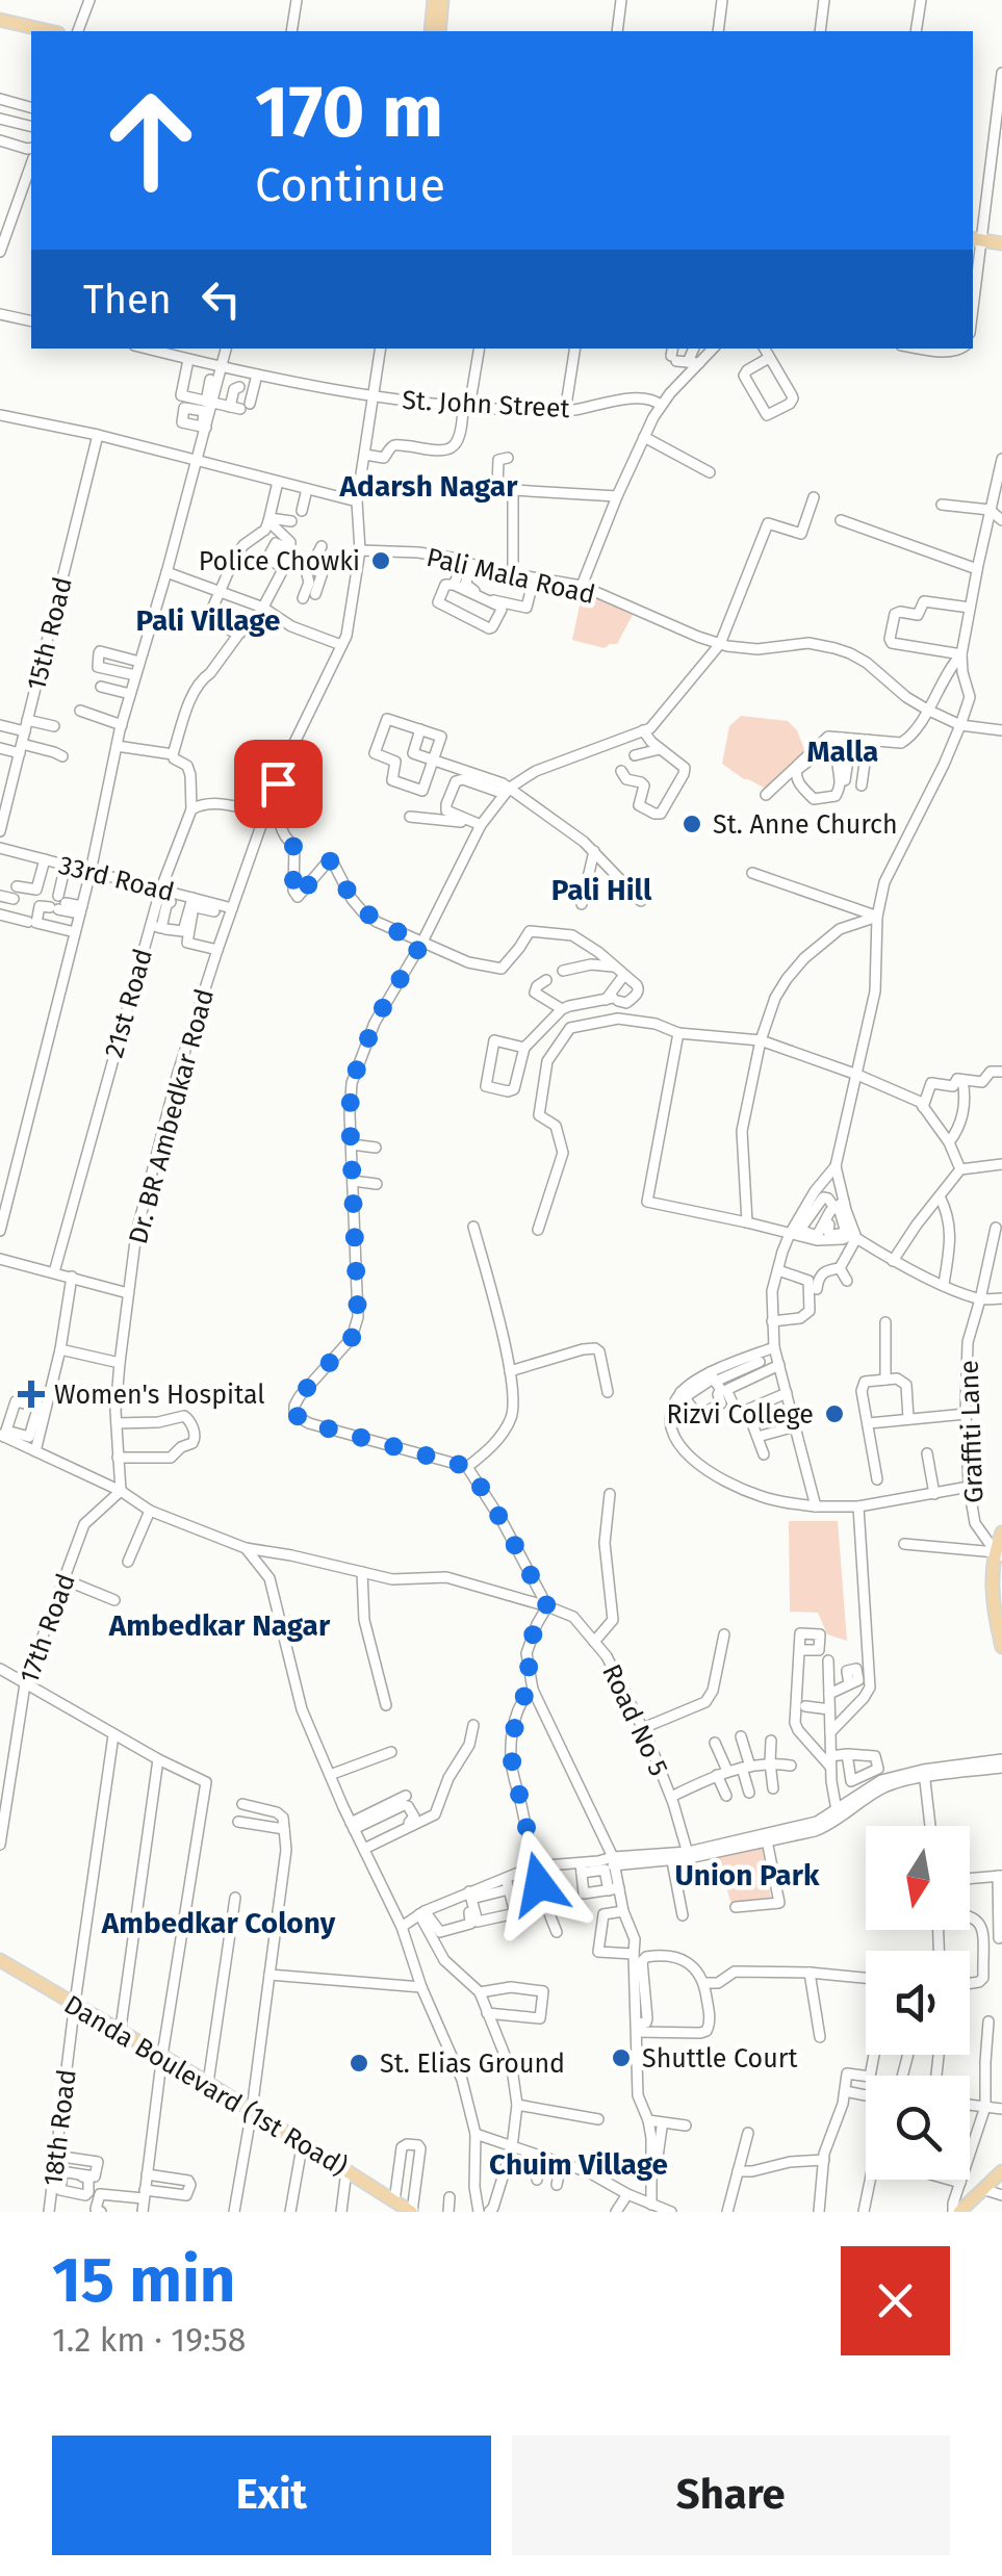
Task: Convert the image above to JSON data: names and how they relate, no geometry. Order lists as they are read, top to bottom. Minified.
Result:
{"streets":{"main road":["Danda Boulevard (1st Road)"],"street":["St. John Street","Pali Mala Road","15th Road","33rd Road","21st Road","Dr. BR Ambedkar Road","Graffiti Lane","17th Road","Road No 5","18th Road"]},"crossings":[["St. John Street","Dr. BR Ambedkar Road"],["Pali Mala Road","Dr. BR Ambedkar Road"],["33rd Road","21st Road"],["33rd Road","Dr. BR Ambedkar Road"],["Dr. BR Ambedkar Road","17th Road"]],"districts":["Adarsh Nagar","Pali Village","Malla","Pali Hill","Ambedkar Nagar","Union Park","Ambedkar Colony","Chuim Village"],"places":{"other":["Police Chowki","St. Anne Church","Rizvi College","Shuttle Court","St. Elias Ground"],"health":["Women's Hospital"]},"north":"bottom","page":{"turn":["170 m","Continue"],"then":"Then","heading":["15 min","1.2 km · 19:58"],"buttons":["Exit","Share"]}}
